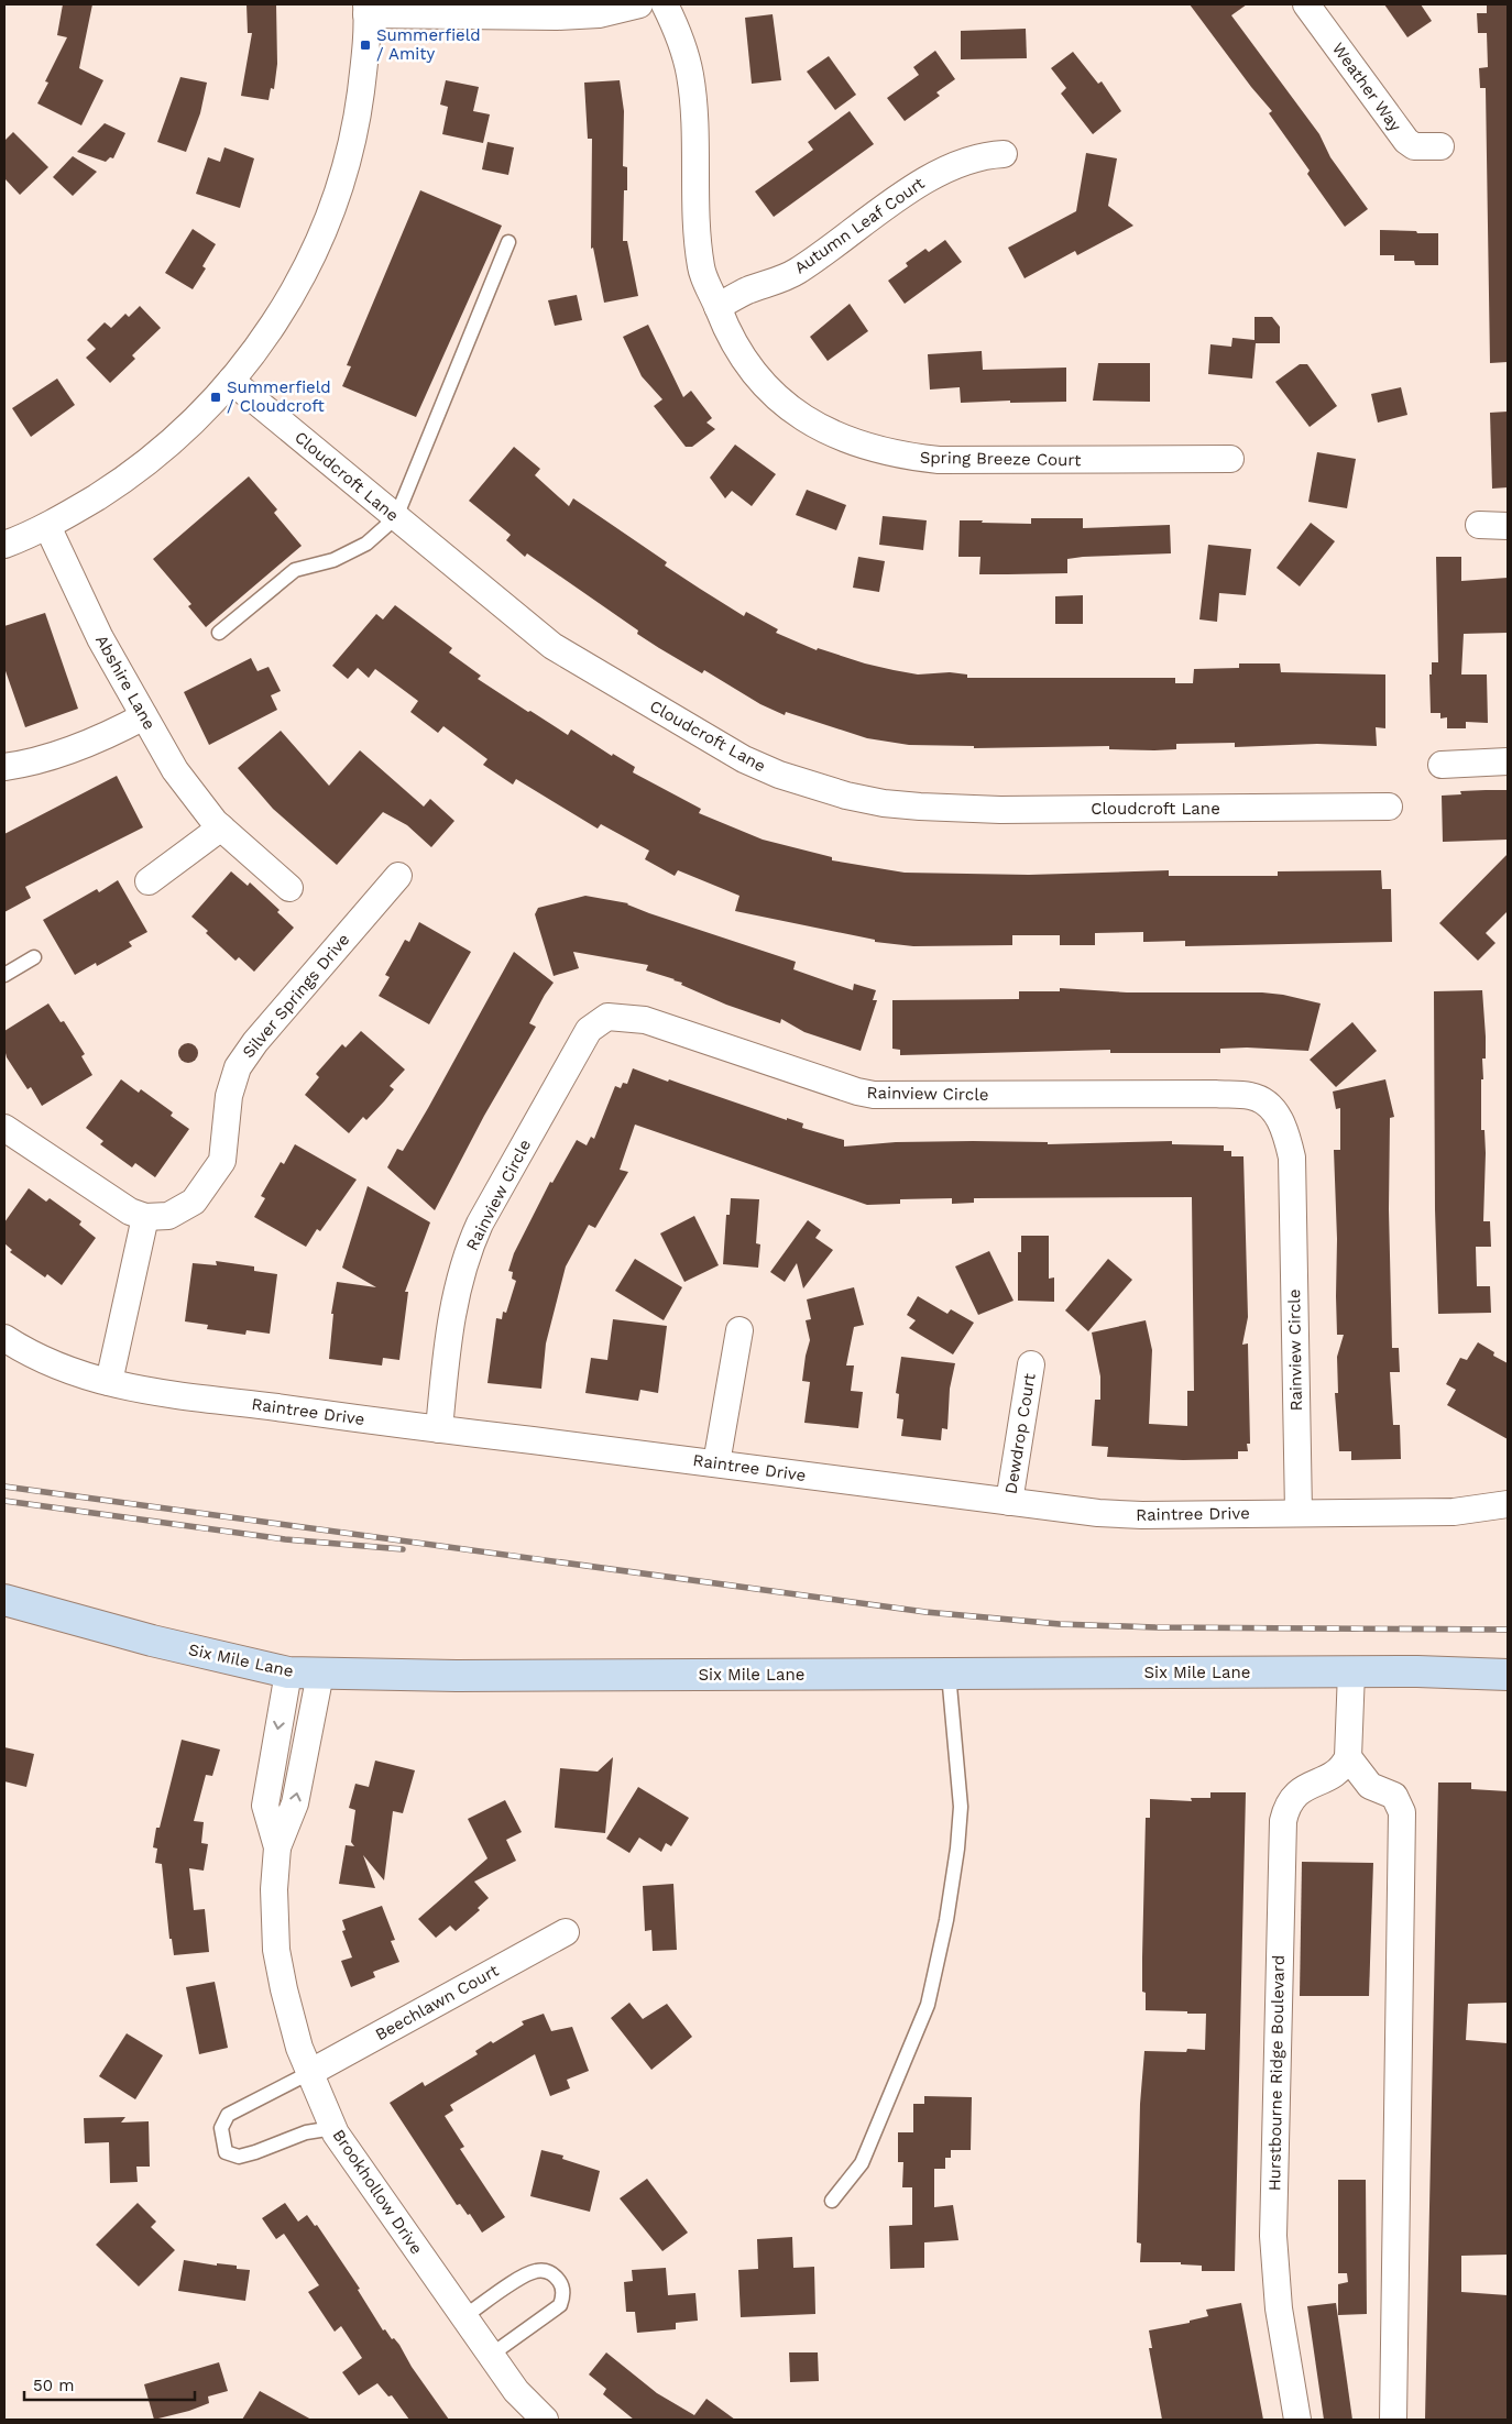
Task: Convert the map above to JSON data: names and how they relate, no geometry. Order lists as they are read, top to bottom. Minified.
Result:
{"streets":{"street":["Weather Way","Autumn Leaf Court","Spring Breeze Court","Cloudcroft Lane","Abshire Lane","Silver Springs Drive","Rainview Circle","Raintree Drive","Dewdrop Court","Six Mile Lane","Beechlawn Court","Hurstbourne Ridge Boulevard","Brookhollow Drive"]},"crossings":[["Autumn Leaf Court","Spring Breeze Court"],["Rainview Circle","Raintree Drive"],["Raintree Drive","Dewdrop Court"],["Six Mile Lane","Brookhollow Drive"],["Beechlawn Court","Brookhollow Drive"]],"places":{"transit":["Summerfield / Amity","Summerfield / Cloudcroft"]},"scale_bar":"50 m"}
